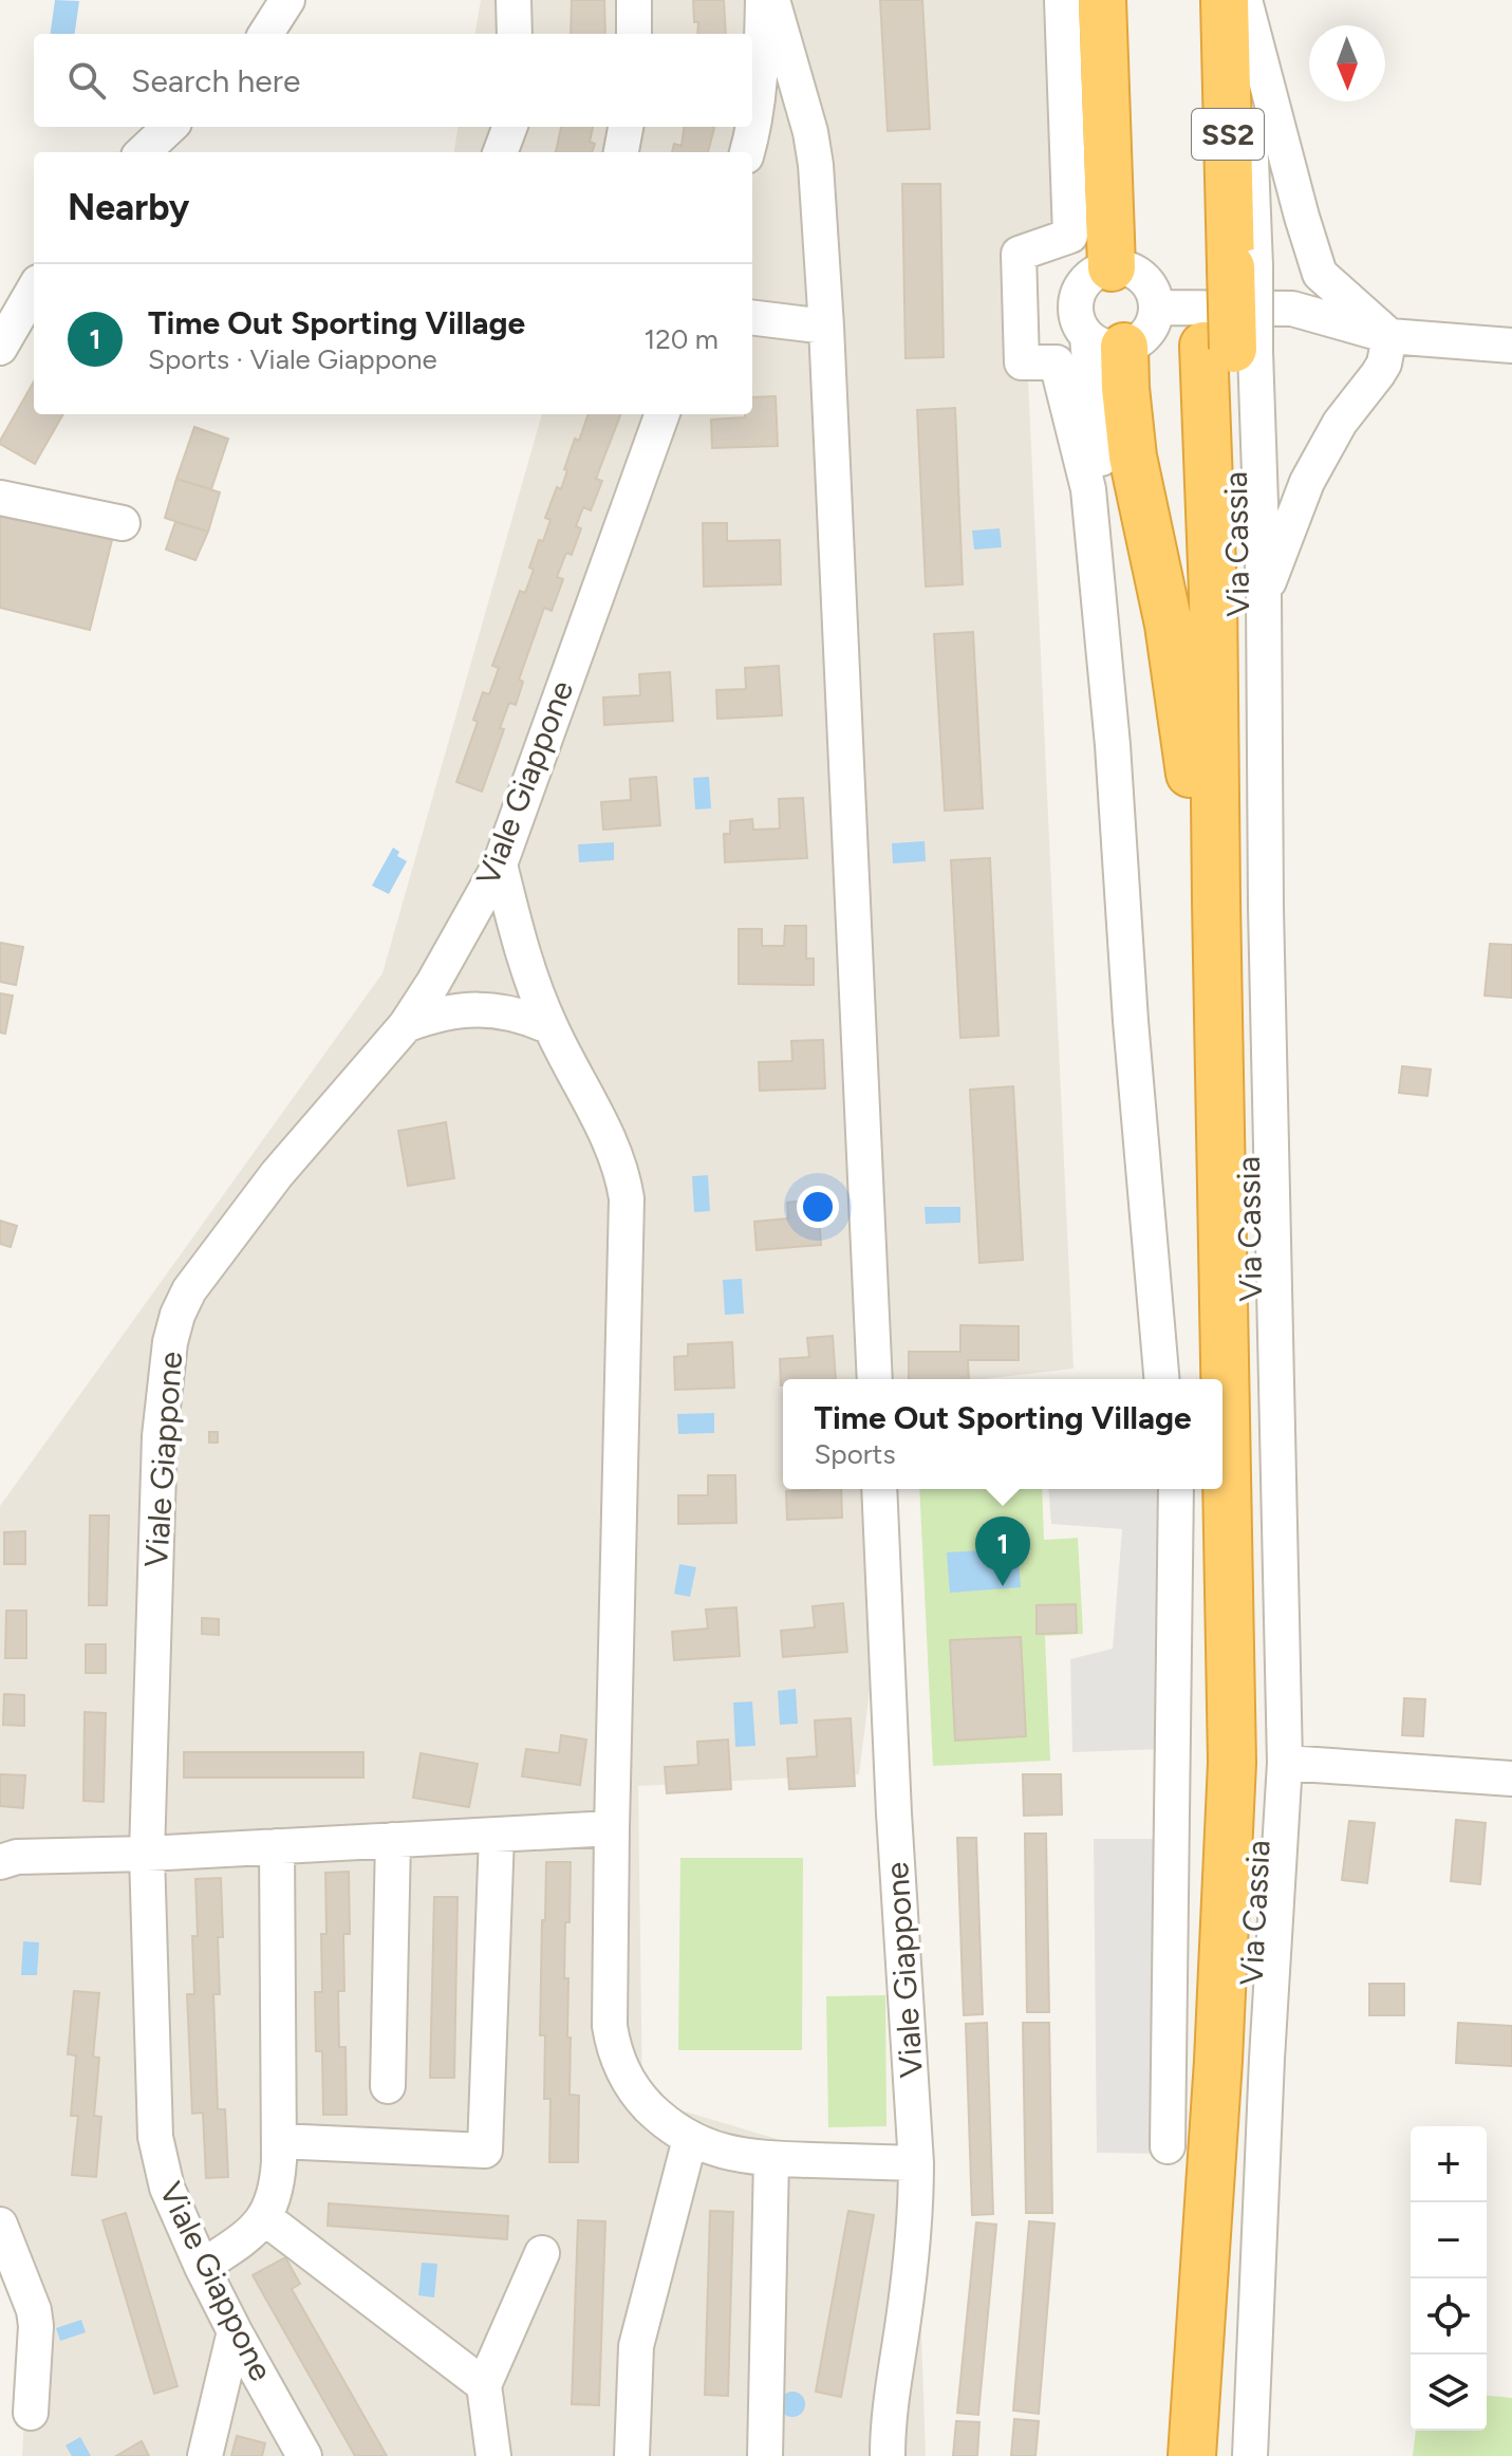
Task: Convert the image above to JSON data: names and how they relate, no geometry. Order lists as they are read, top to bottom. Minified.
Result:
{"streets":{"highway":["SS2","Via Cassia"],"street":["Viale Giappone"]},"north":"bottom","page":{"search":"Search here","heading":"Nearby","list":[{"mark":"1","name":"Time Out Sporting Village","note":"Sports · Viale Giappone","value":"120 m"}],"popup":["Time Out Sporting Village","Sports"],"pins":"1","map_buttons":["+","−"]}}
